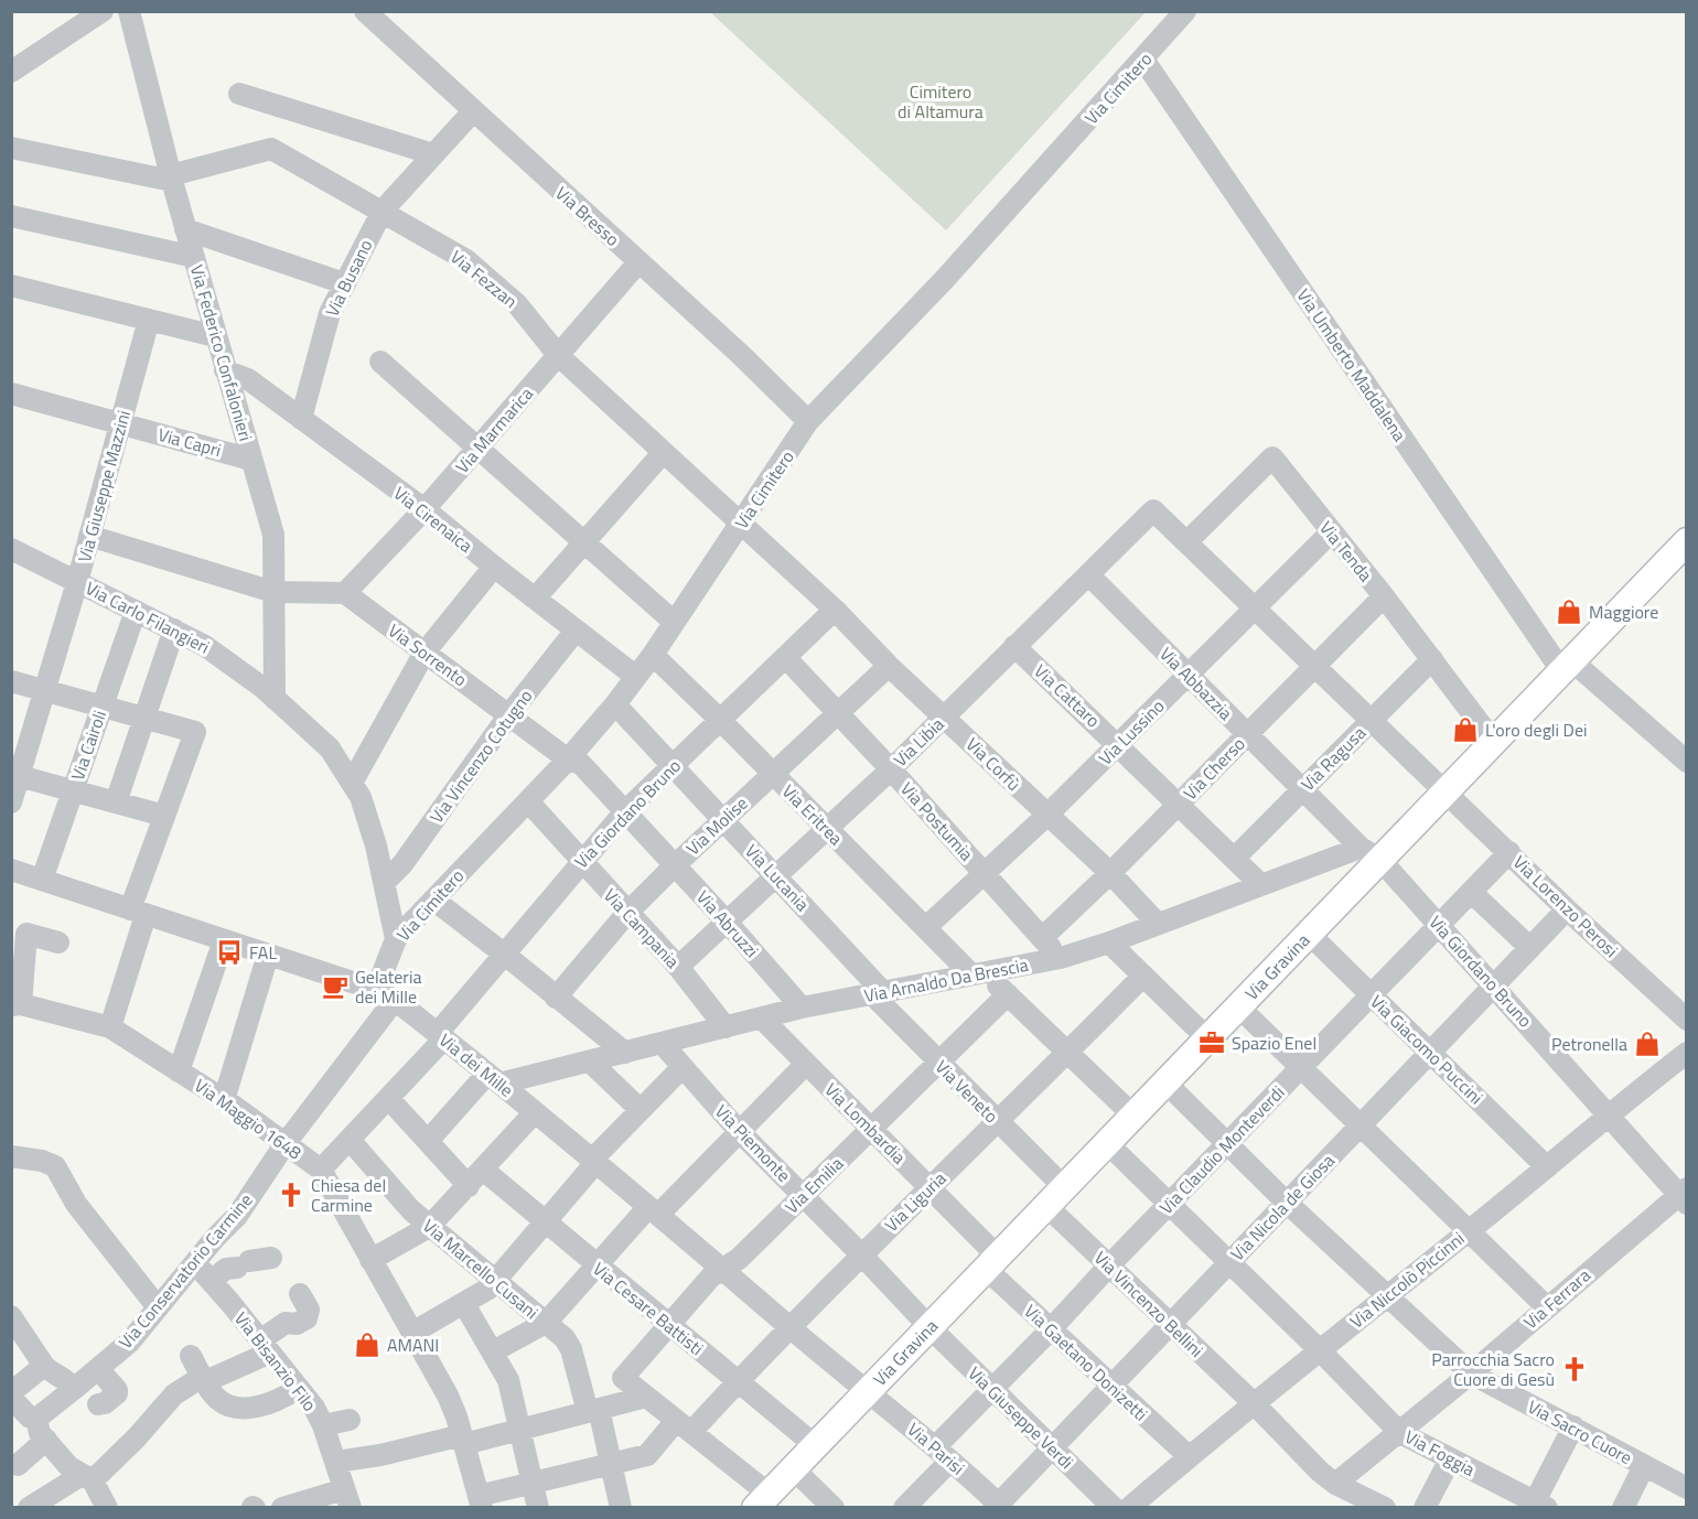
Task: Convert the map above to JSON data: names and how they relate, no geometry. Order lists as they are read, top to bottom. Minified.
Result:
{"streets":{"main road":["Via Gravina"],"street":["Via Cimitero","Via Bresso","Via Busano","Via Fezzan","Via Federico Confalonieri","Via Umberto Maddalena","Via Marmarica","Via Capri","Via Giuseppe Mazzini","Via Cirenaica","Via Tenda","Via Carlo Filangieri","Via Sorrento","Via Abbazzia","Via Cattaro","Via Lussino","Via Libia","Via Cairoli","Via Vincenzo Cotugno","Via Ragusa","Via Corfù","Via Cherso","Via Giordano Bruno","Via Eritrea","Via Postumia","Via Molise","Via Lucania","Via Lorenzo Perosi","Via Abruzzi","Via Campania","Via Arnaldo Da Brescia","Via Giacomo Puccini","Via dei Mille","Via Veneto","Via Maggio 1648","Via Lombardia","Via Piemonte","Via Claudio Monteverdi","Via Emilia","Via Liguria","Via Nicola de Giosa","Via Marcello Cusani","Via Conservatorio Carmine","Via Niccolò Piccinni","Via Ferrara","Via Vincenzo Bellini","Via Cesare Battisti","Via Bisanzio Filo","Via Gaetano Donizetti","Via Giuseppe Verdi","Via Sacro Cuore","Via Parisi","Via Foggia"]},"crossings":[["Via Cimitero","Via Bresso"],["Via Cimitero","Via Fezzan"],["Via Cimitero","Via Umberto Maddalena"],["Via Cimitero","Via Cirenaica"],["Via Cimitero","Via Carlo Filangieri"],["Via Cimitero","Via Sorrento"],["Via Cimitero","Via Corfù"],["Via Cimitero","Via Eritrea"],["Via Cimitero","Via Lucania"],["Via Cimitero","Via Abruzzi"],["Via Cimitero","Via Campania"],["Via Cimitero","Via dei Mille"],["Via Cimitero","Via Maggio 1648"],["Via Cimitero","Via Conservatorio Carmine"],["Via Bresso","Via Busano"],["Via Bresso","Via Marmarica"],["Via Busano","Via Fezzan"],["Via Busano","Via Cirenaica"],["Via Fezzan","Via Federico Confalonieri"],["Via Fezzan","Via Marmarica"],["Via Fezzan","Via Corfù"],["Via Federico Confalonieri","Via Capri"],["Via Federico Confalonieri","Via Cirenaica"],["Via Federico Confalonieri","Via Carlo Filangieri"],["Via Umberto Maddalena","Via Gravina"],["Via Marmarica","Via Cirenaica"],["Via Marmarica","Via Sorrento"],["Via Capri","Via Giuseppe Mazzini"],["Via Giuseppe Mazzini","Via Carlo Filangieri"],["Via Cirenaica","Via Vincenzo Cotugno"],["Via Tenda","Via Lussino"],["Via Tenda","Via Ragusa"],["Via Tenda","Via Cherso"],["Via Tenda","Via Lorenzo Perosi"],["Via Tenda","Via Gravina"],["Via Carlo Filangieri","Via Cairoli"],["Via Carlo Filangieri","Via Vincenzo Cotugno"],["Via Sorrento","Via Vincenzo Cotugno"],["Via Sorrento","Via Abruzzi"],["Via Abbazzia","Via Lussino"],["Via Abbazzia","Via Libia"],["Via Abbazzia","Via Ragusa"],["Via Abbazzia","Via Cherso"],["Via Abbazzia","Via Giordano Bruno"],["Via Abbazzia","Via Gravina"],["Via Abbazzia","Via Arnaldo Da Brescia"],["Via Cattaro","Via Lussino"],["Via Cattaro","Via Libia"],["Via Cattaro","Via Ragusa"],["Via Cattaro","Via Cherso"],["Via Cattaro","Via Arnaldo Da Brescia"],["Via Lussino","Via Corfù"],["Via Lussino","Via Eritrea"],["Via Lussino","Via Postumia"],["Via Lussino","Via Lorenzo Perosi"],["Via Libia","Via Corfù"],["Via Libia","Via Eritrea"],["Via Libia","Via Postumia"],["Via Libia","Via Lucania"],["Via Libia","Via Lorenzo Perosi"],["Via Libia","Via Abruzzi"],["Via Libia","Via Campania"],["Via Cairoli","Via dei Mille"],["Via Ragusa","Via Lorenzo Perosi"],["Via Corfù","Via Cherso"],["Via Corfù","Via Giordano Bruno"],["Via Corfù","Via Molise"],["Via Corfù","Via Arnaldo Da Brescia"],["Via Cherso","Via Postumia"],["Via Cherso","Via Lorenzo Perosi"],["Via Giordano Bruno","Via Eritrea"],["Via Giordano Bruno","Via Postumia"],["Via Giordano Bruno","Via Lucania"],["Via Giordano Bruno","Via Abruzzi"],["Via Giordano Bruno","Via Campania"],["Via Giordano Bruno","Via Gravina"],["Via Giordano Bruno","Via Arnaldo Da Brescia"],["Via Giordano Bruno","Via dei Mille"],["Via Giordano Bruno","Via Maggio 1648"],["Via Giordano Bruno","Via Claudio Monteverdi"],["Via Giordano Bruno","Via Nicola de Giosa"],["Via Giordano Bruno","Via Marcello Cusani"],["Via Giordano Bruno","Via Niccolò Piccinni"],["Via Giordano Bruno","Via Ferrara"],["Via Giordano Bruno","Via Cesare Battisti"],["Via Eritrea","Via Molise"],["Via Eritrea","Via Gravina"],["Via Eritrea","Via Arnaldo Da Brescia"],["Via Eritrea","Via Emilia"],["Via Eritrea","Via Liguria"],["Via Postumia","Via Molise"],["Via Postumia","Via Arnaldo Da Brescia"],["Via Molise","Via Lucania"],["Via Molise","Via Abruzzi"],["Via Molise","Via Campania"],["Via Lucania","Via Arnaldo Da Brescia"],["Via Lucania","Via Veneto"],["Via Lorenzo Perosi","Via Gravina"],["Via Lorenzo Perosi","Via Claudio Monteverdi"],["Via Lorenzo Perosi","Via Nicola de Giosa"],["Via Abruzzi","Via Arnaldo Da Brescia"],["Via Campania","Via Arnaldo Da Brescia"],["Via Gravina","Via Arnaldo Da Brescia"],["Via Gravina","Via Giacomo Puccini"],["Via Gravina","Via dei Mille"],["Via Gravina","Via Veneto"],["Via Gravina","Via Lombardia"],["Via Gravina","Via Piemonte"],["Via Gravina","Via Vincenzo Bellini"],["Via Gravina","Via Cesare Battisti"],["Via Gravina","Via Gaetano Donizetti"],["Via Gravina","Via Giuseppe Verdi"],["Via Gravina","Via Sacro Cuore"],["Via Gravina","Via Parisi"],["Via Gravina","Via Foggia"],["Via Arnaldo Da Brescia","Via dei Mille"],["Via Arnaldo Da Brescia","Via Veneto"],["Via Arnaldo Da Brescia","Via Lombardia"],["Via Arnaldo Da Brescia","Via Piemonte"],["Via Giacomo Puccini","Via Claudio Monteverdi"],["Via Giacomo Puccini","Via Nicola de Giosa"],["Via Giacomo Puccini","Via Niccolò Piccinni"],["Via dei Mille","Via Emilia"],["Via dei Mille","Via Liguria"],["Via dei Mille","Via Parisi"],["Via Veneto","Via Emilia"],["Via Veneto","Via Liguria"],["Via Veneto","Via Vincenzo Bellini"],["Via Maggio 1648","Via Liguria"],["Via Maggio 1648","Via Conservatorio Carmine"],["Via Lombardia","Via Emilia"],["Via Lombardia","Via Liguria"],["Via Lombardia","Via Gaetano Donizetti"],["Via Piemonte","Via Emilia"],["Via Piemonte","Via Liguria"],["Via Piemonte","Via Giuseppe Verdi"],["Via Claudio Monteverdi","Via Vincenzo Bellini"],["Via Claudio Monteverdi","Via Gaetano Donizetti"],["Via Claudio Monteverdi","Via Giuseppe Verdi"],["Via Claudio Monteverdi","Via Sacro Cuore"],["Via Claudio Monteverdi","Via Parisi"],["Via Claudio Monteverdi","Via Foggia"],["Via Emilia","Via Cesare Battisti"],["Via Liguria","Via Marcello Cusani"],["Via Liguria","Via Cesare Battisti"],["Via Nicola de Giosa","Via Vincenzo Bellini"],["Via Nicola de Giosa","Via Gaetano Donizetti"],["Via Nicola de Giosa","Via Giuseppe Verdi"],["Via Nicola de Giosa","Via Sacro Cuore"],["Via Nicola de Giosa","Via Parisi"],["Via Nicola de Giosa","Via Foggia"],["Via Conservatorio Carmine","Via Bisanzio Filo"],["Via Niccolò Piccinni","Via Vincenzo Bellini"],["Via Niccolò Piccinni","Via Gaetano Donizetti"],["Via Niccolò Piccinni","Via Sacro Cuore"],["Via Niccolò Piccinni","Via Foggia"],["Via Ferrara","Via Vincenzo Bellini"],["Via Ferrara","Via Sacro Cuore"],["Via Ferrara","Via Foggia"]],"parks":["Cimitero di Altamura"],"places":{"shop":["Maggiore","L'oro degli Dei","Petronella","AMANI"],"bus stop":["FAL"],"cafe":["Gelateria dei Mille"],"office":["Spazio Enel"],"church":["Chiesa del Carmine","Parrocchia Sacro Cuore di Gesù"]}}
